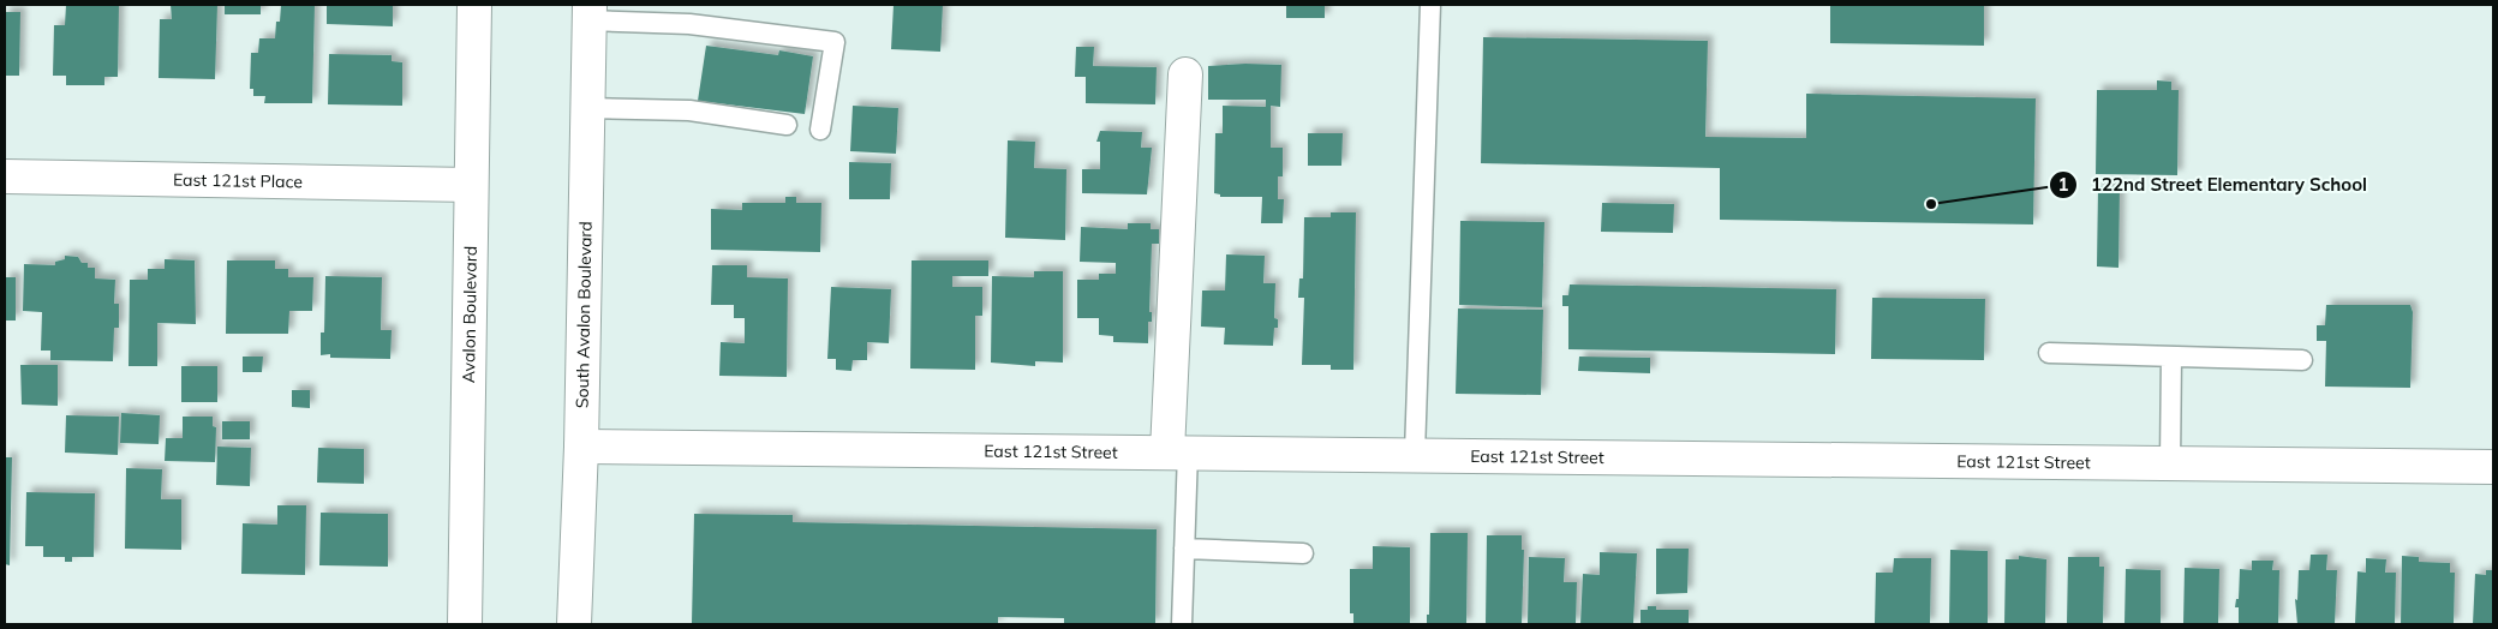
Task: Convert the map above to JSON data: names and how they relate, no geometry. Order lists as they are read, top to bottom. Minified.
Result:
{"streets":{"street":["East 121st Place","Avalon Boulevard","South Avalon Boulevard","East 121st Street"]},"crossings":[["East 121st Place","Avalon Boulevard"],["South Avalon Boulevard","East 121st Street"]],"places":["122nd Street Elementary School"]}
